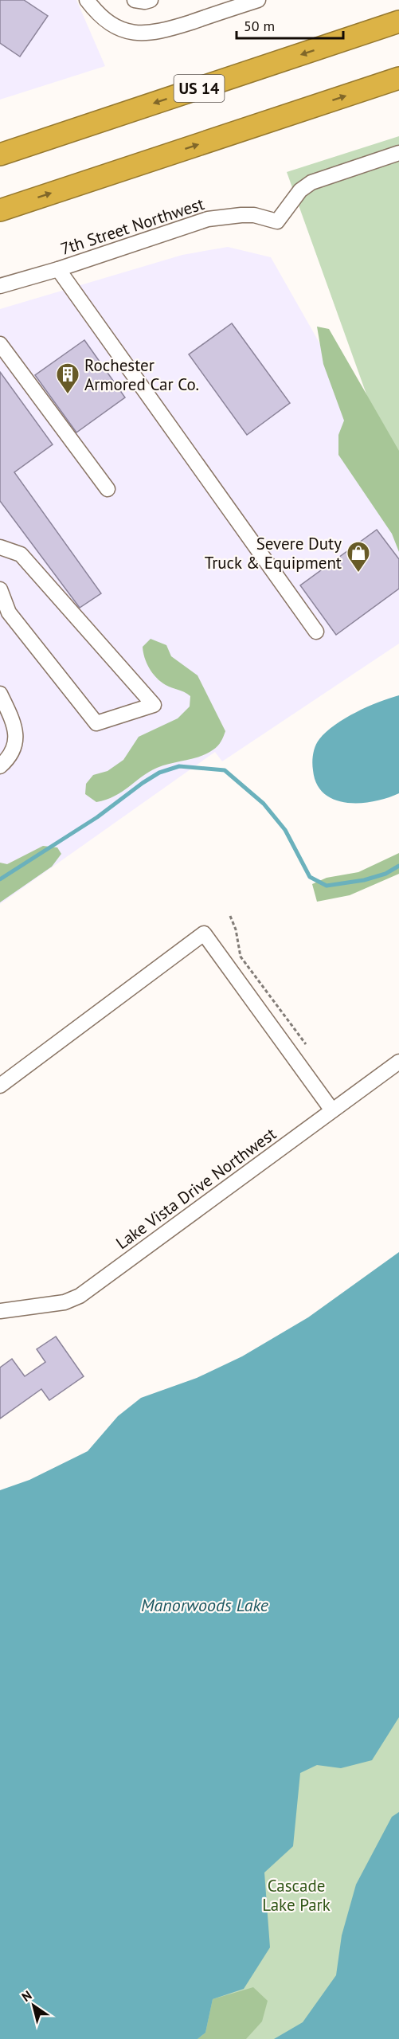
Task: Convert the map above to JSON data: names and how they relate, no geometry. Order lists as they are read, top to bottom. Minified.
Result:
{"streets":{"highway":["US 14"],"street":["7th Street Northwest","Lake Vista Drive Northwest"]},"water":["Manorwoods Lake"],"parks":["Cascade Lake Park"],"places":{"building":["Rochester Armored Car Co."],"shop":["Severe Duty Truck & Equipment"]},"scale_bar":"50 m","north":"top left"}
